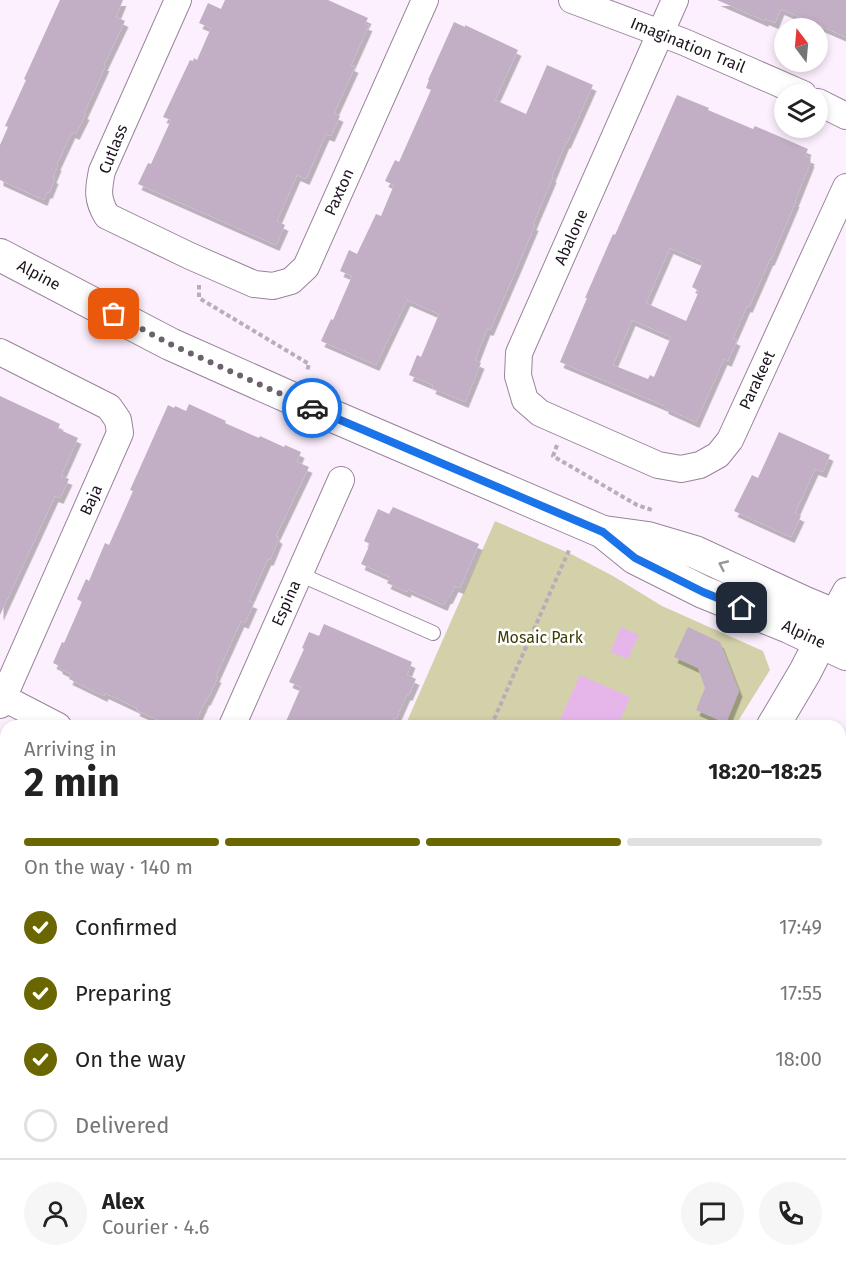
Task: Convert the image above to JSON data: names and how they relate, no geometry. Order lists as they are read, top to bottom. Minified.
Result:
{"streets":{"street":["Imagination Trail","Cutlass","Paxton","Abalone","Alpine","Parakeet","Baja","Espina"]},"crossings":[["Imagination Trail","Abalone"],["Cutlass","Paxton"],["Abalone","Parakeet"]],"parks":["Mosaic Park"],"north":"top","page":{"heading":["2 min","Arriving in","18:20–18:25"],"panel":["Alex","Courier · 4.6"],"bar":"On the way · 140 m","list":[["Confirmed","17:49"],["Preparing","17:55"],["On the way","18:00"],"Delivered"]}}
